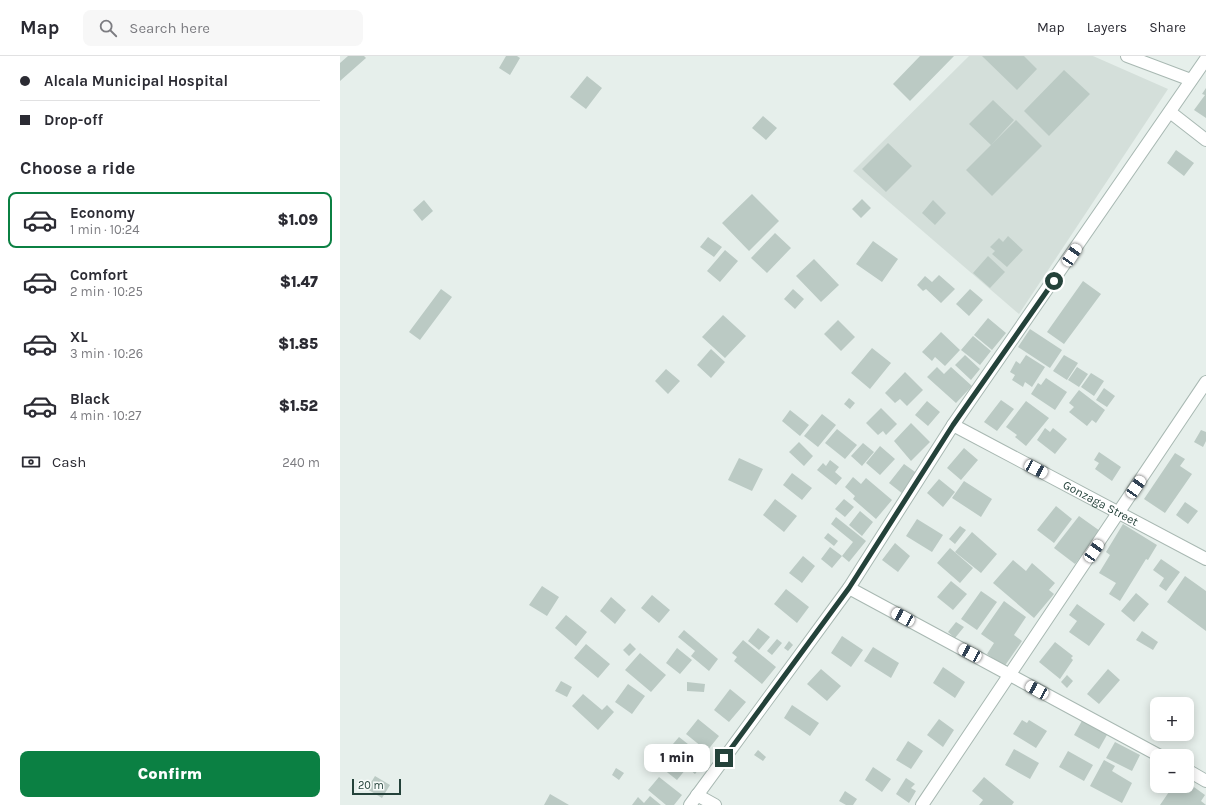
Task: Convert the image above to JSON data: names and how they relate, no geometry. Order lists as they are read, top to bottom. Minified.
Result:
{"streets":{"street":["Gonzaga Street"]},"scale_bar":"20 m","page":{"header":"Map","search":"Search here","nav":["Map","Layers","Share"],"banner":["Alcala Municipal Hospital","Drop-off"],"heading":"Choose a ride","list":[{"name":"Economy","note":"1 min · 10:24","value":"$1.09"},{"name":"Comfort","note":"2 min · 10:25","value":"$1.47"},{"name":"XL","note":"3 min · 10:26","value":"$1.85"},{"name":"Black","note":"4 min · 10:27","value":"$1.52"}],"pay":["Cash","240 m"],"map_buttons":["+","−"],"buttons":"Confirm","bubble":"1 min","scale":"20 m"}}
